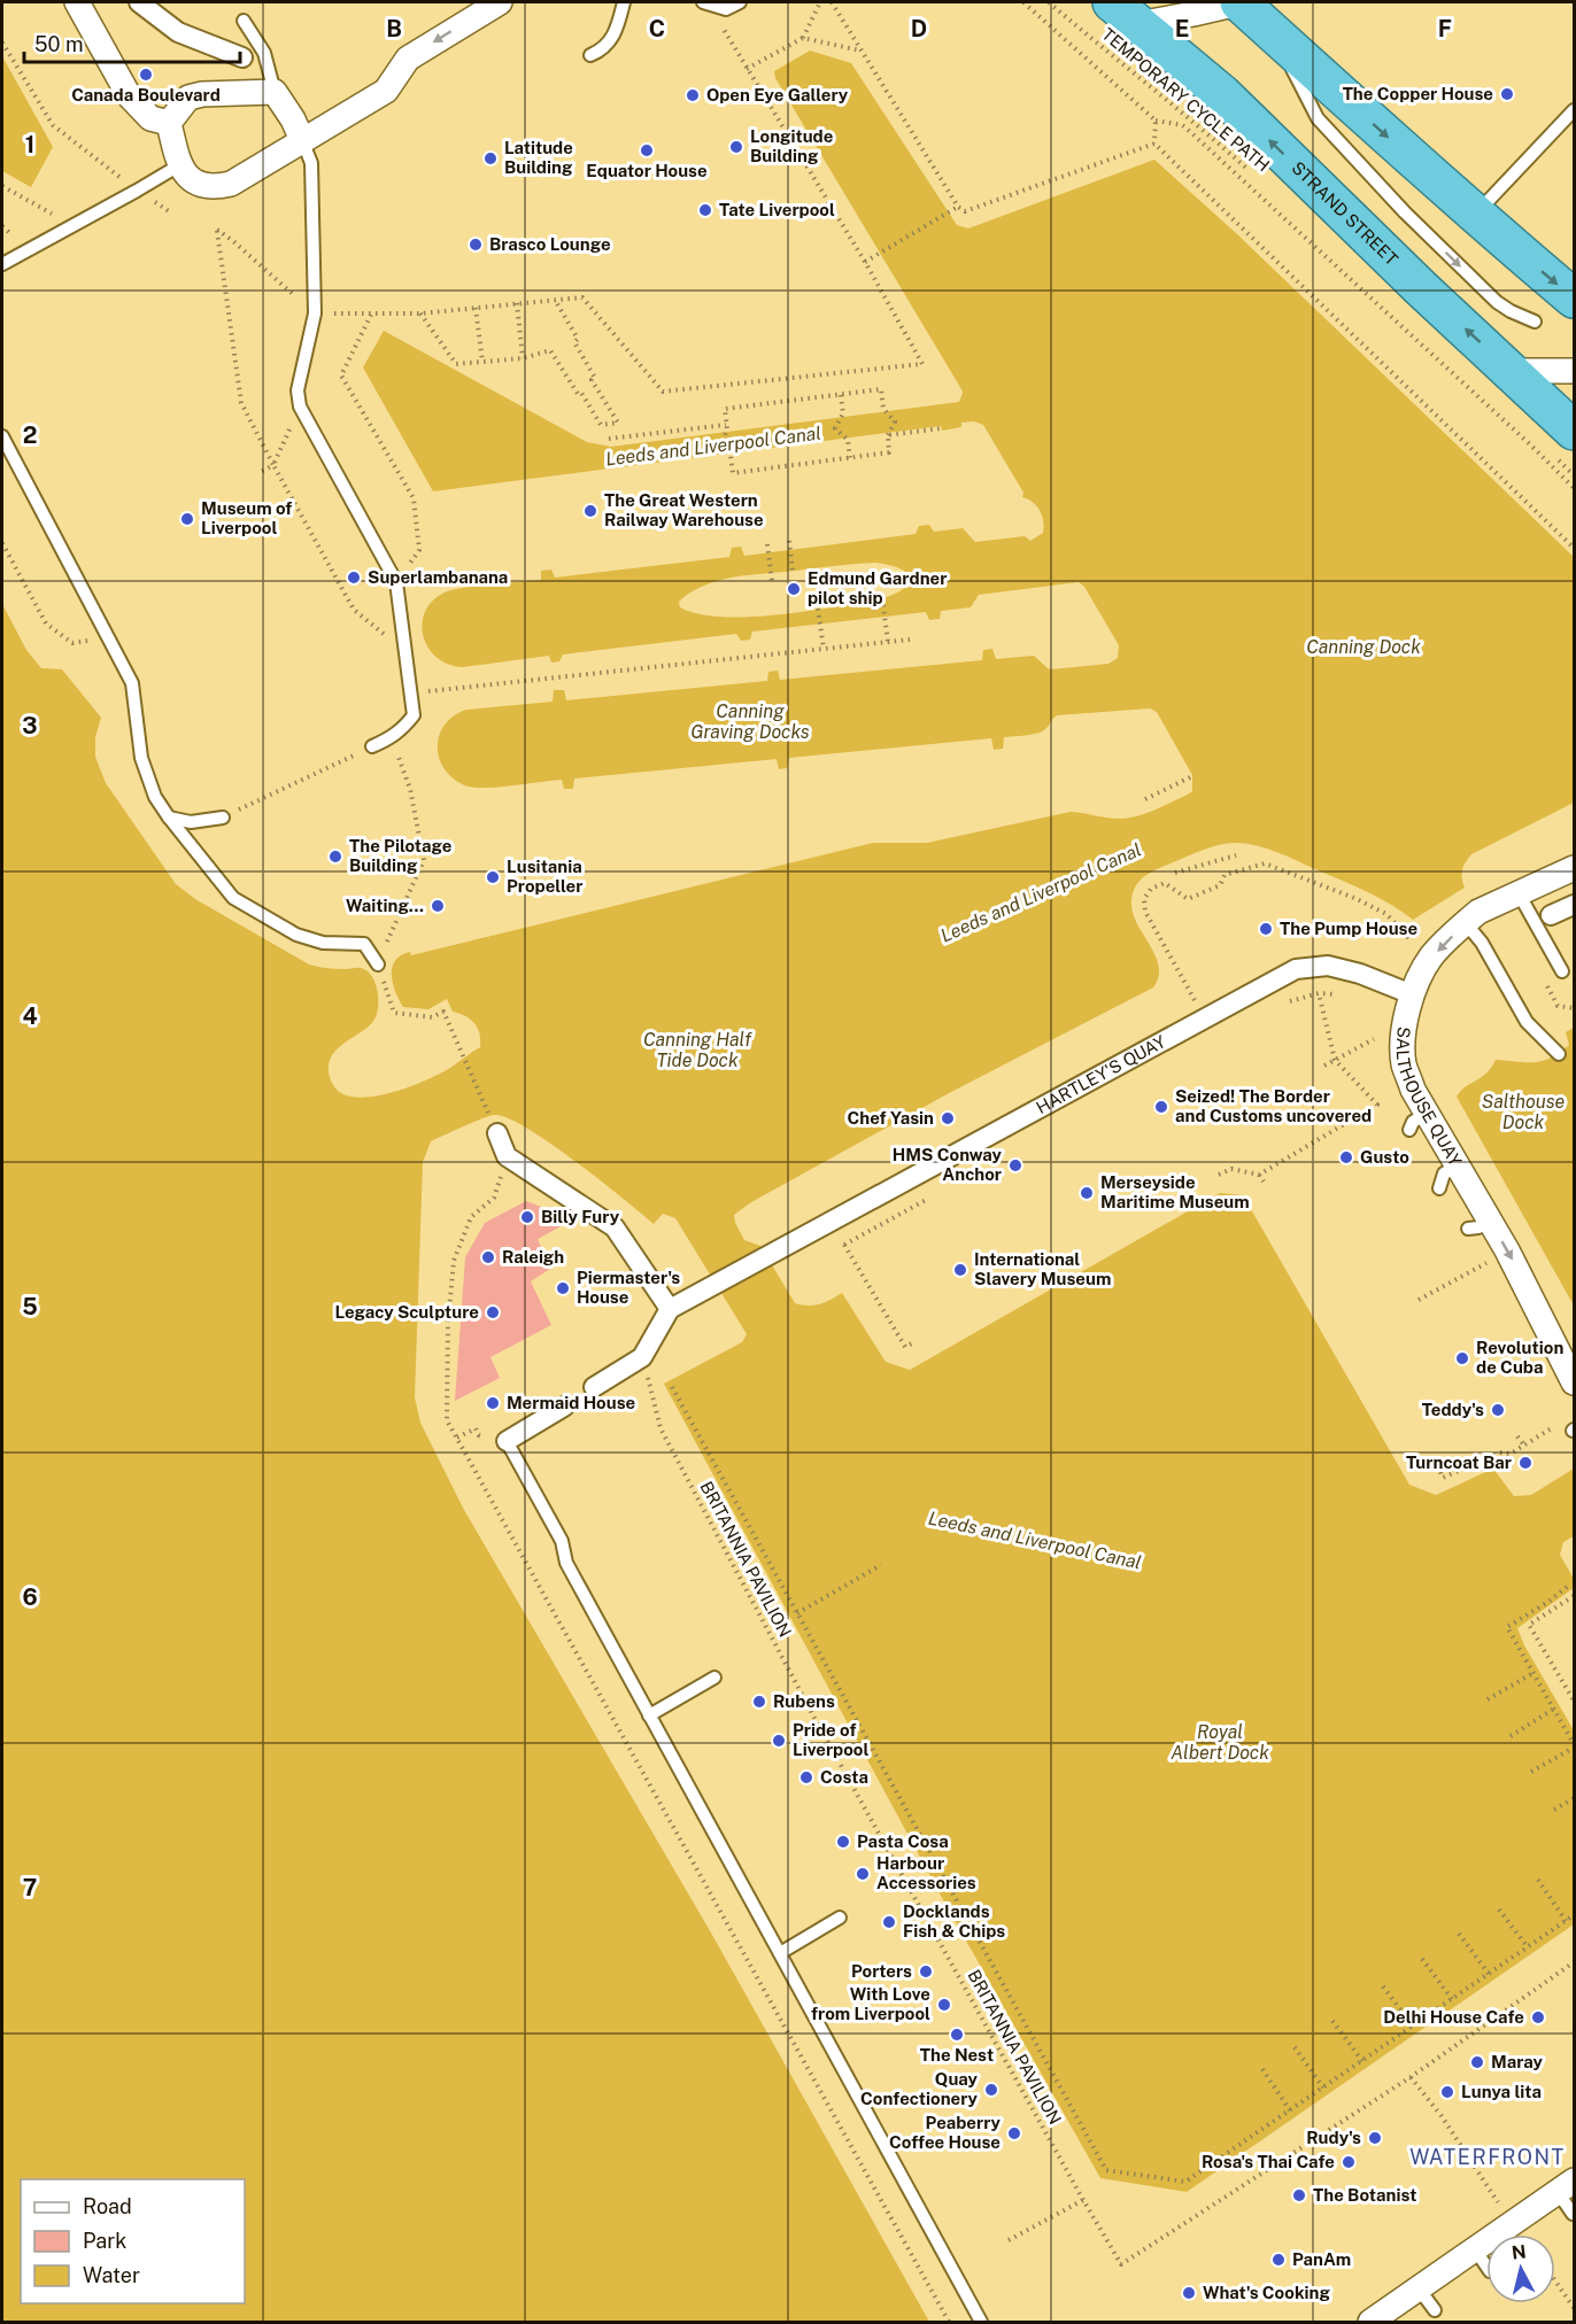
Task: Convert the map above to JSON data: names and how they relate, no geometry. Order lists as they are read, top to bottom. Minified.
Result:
{"streets":{"highway":["STRAND STREET"],"street":["HARTLEY'S QUAY","SALTHOUSE QUAY"],"path":["TEMPORARY CYCLE PATH","BRITANNIA PAVILION"]},"crossings":[["HARTLEY'S QUAY","SALTHOUSE QUAY"]],"one_way":["SALTHOUSE QUAY"],"districts":["WATERFRONT"],"water":["Leeds and Liverpool Canal","Canning Dock","Canning Graving Docks","Canning Half Tide Dock","Salthouse Dock","Royal Albert Dock"],"places":["Canada Boulevard","The Copper House","Open Eye Gallery","Longitude Building","Equator House","Latitude Building","Tate Liverpool","Brasco Lounge","The Great Western Railway Warehouse","Museum of Liverpool","Superlambanana","Edmund Gardner pilot ship","The Pilotage Building","Lusitania Propeller","Waiting...","The Pump House","Seized! The Border and Customs uncovered","Chef Yasin","Gusto","HMS Conway Anchor","Merseyside Maritime Museum","Billy Fury","Raleigh","International Slavery Museum","Piermaster's House","Legacy Sculpture","Revolution de Cuba","Mermaid House","Teddy's","Turncoat Bar","Rubens","Pride of Liverpool","Costa","Pasta Cosa","Harbour Accessories","Docklands Fish & Chips","Porters","With Love from Liverpool","Delhi House Cafe","The Nest","Maray","Quay Confectionery","Lunya lita","Peaberry Coffee House","Rudy's","Rosa's Thai Cafe","The Botanist","PanAm","What's Cooking"],"legend":["Road","Park","Water"],"scale_bar":"50 m","north":"top","grid":{"columns":["B","C","D","E","F"],"rows":["1","2","3","4","5","6","7"]}}
